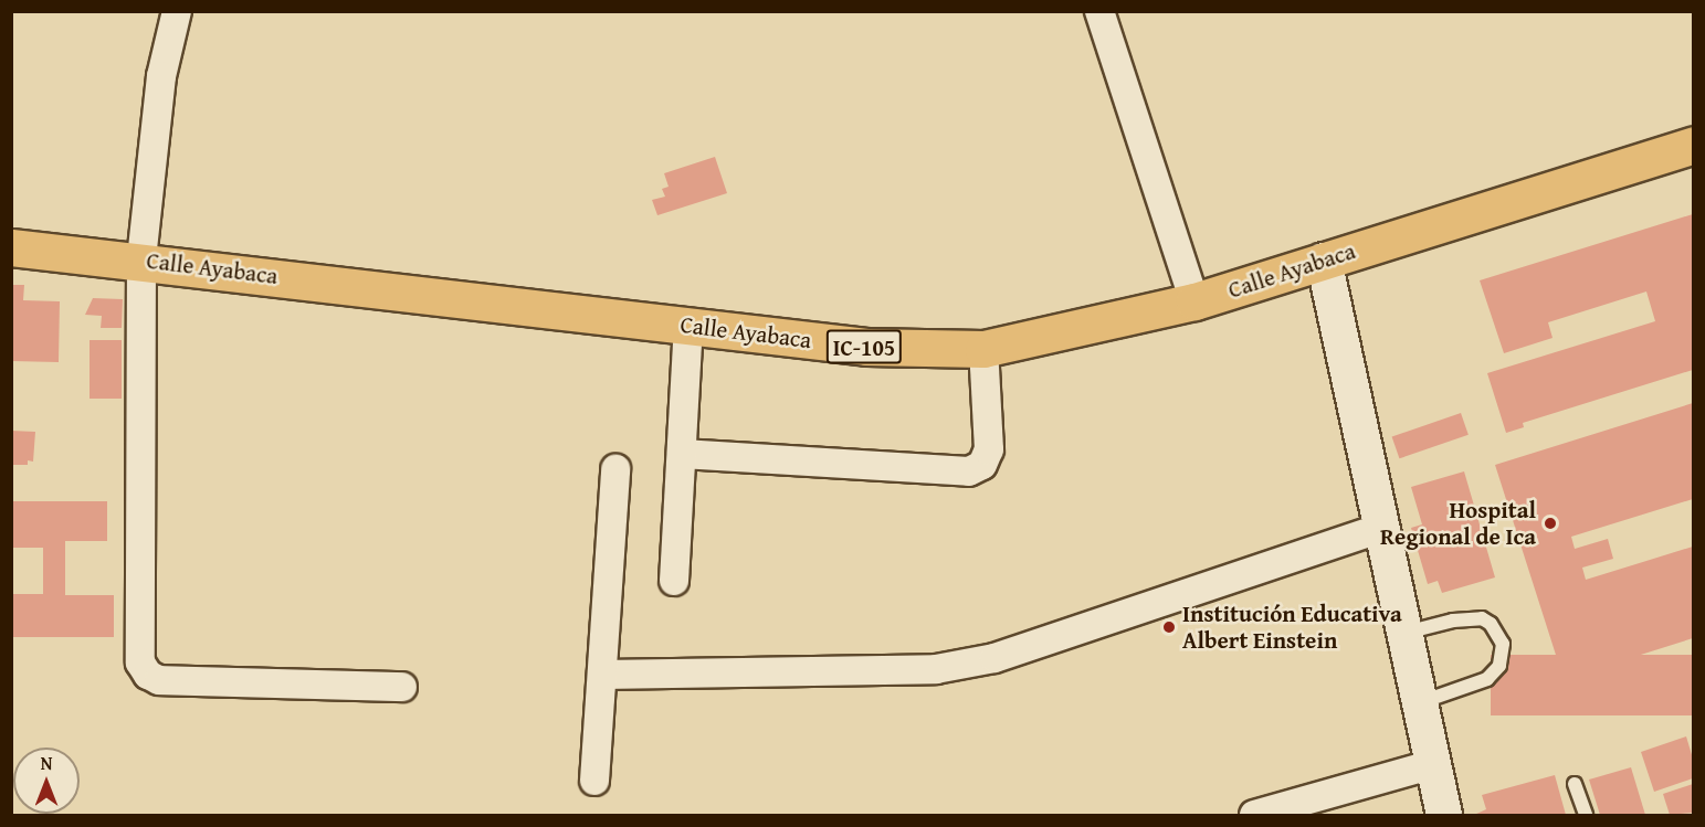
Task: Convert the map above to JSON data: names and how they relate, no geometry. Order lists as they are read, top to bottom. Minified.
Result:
{"streets":{"main road":["Calle Ayabaca","IC-105"]},"places":["Hospital Regional de Ica","Institución Educativa Albert Einstein"],"north":"top"}
